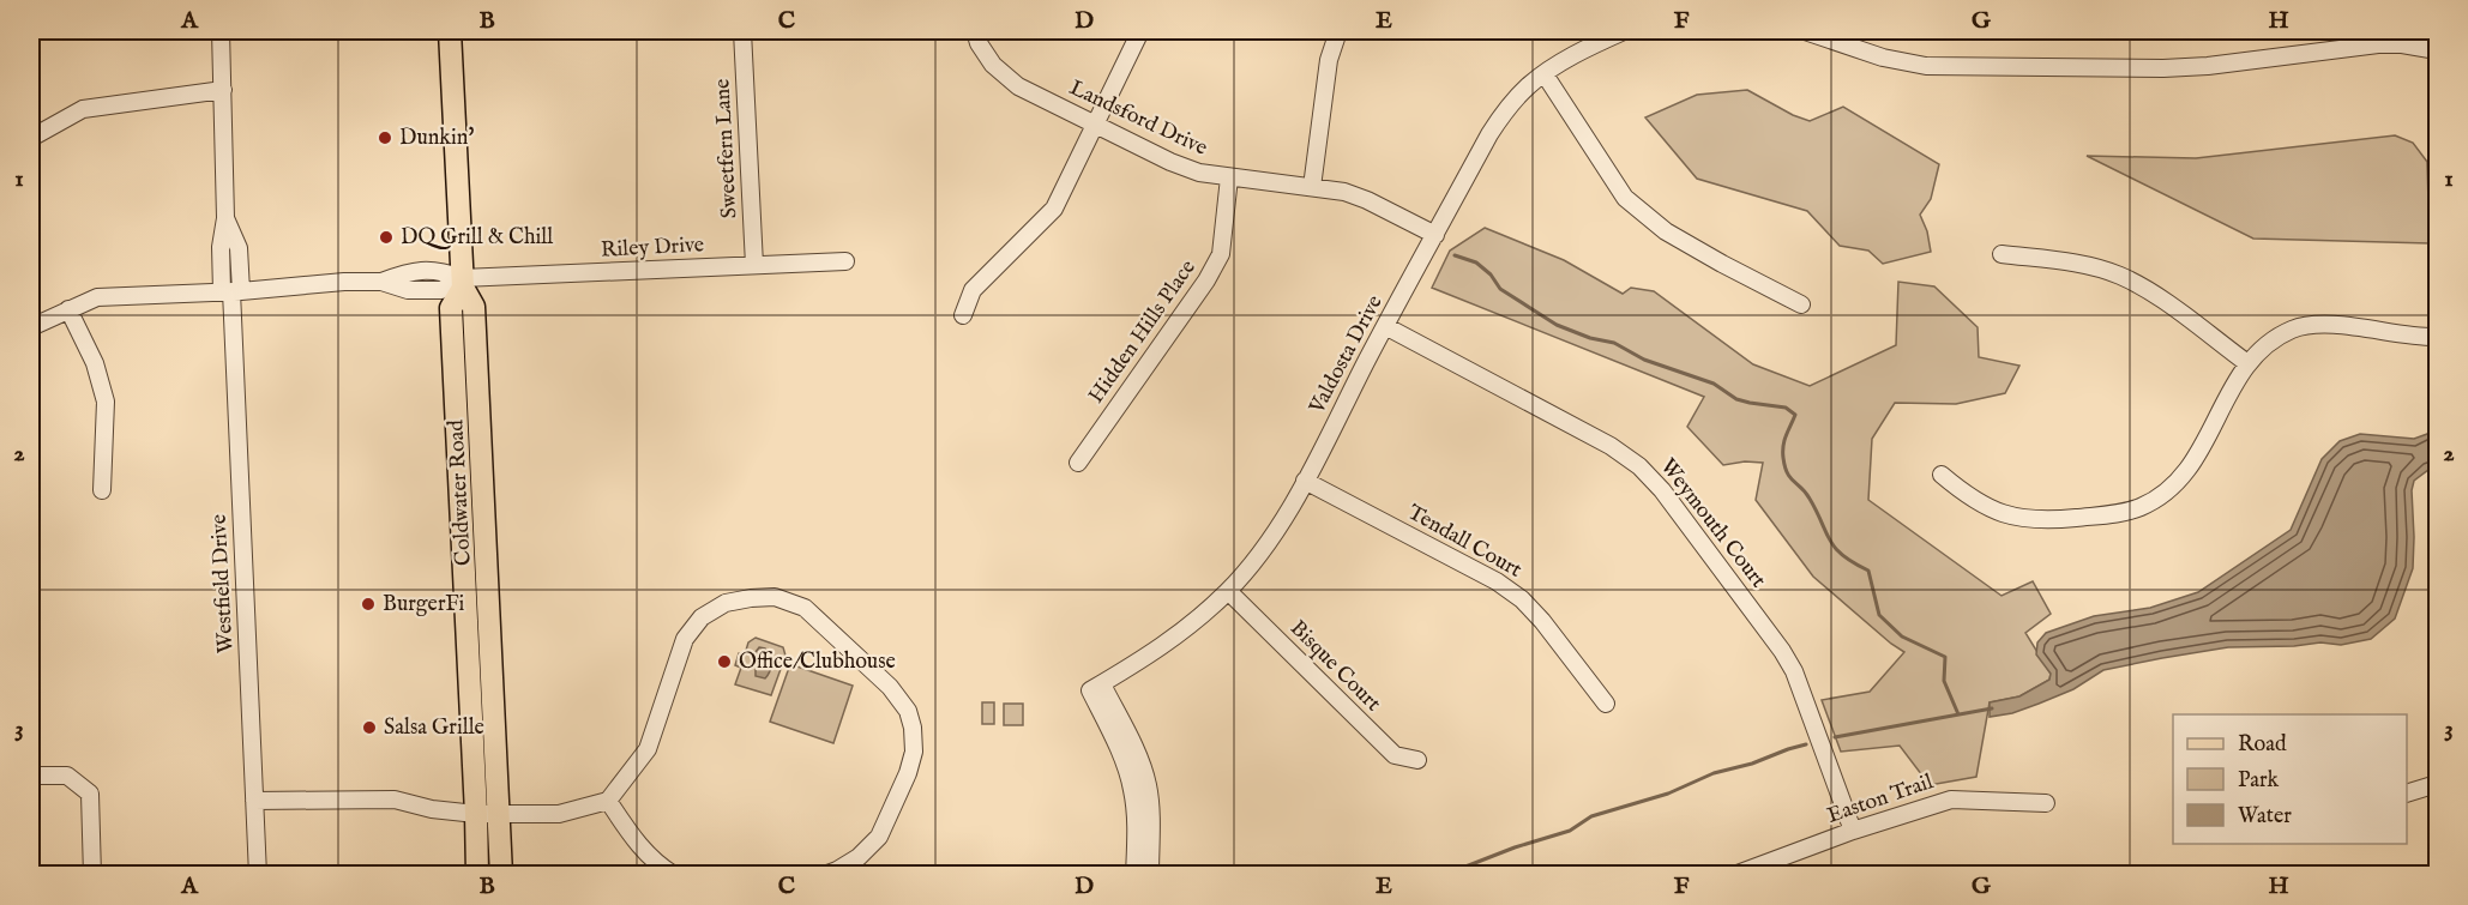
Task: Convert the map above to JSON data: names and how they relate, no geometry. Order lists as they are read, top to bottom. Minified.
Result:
{"streets":{"main road":["Coldwater Road"],"street":["Landsford Drive","Sweetfern Lane","Riley Drive","Hidden Hills Place","Valdosta Drive","Weymouth Court","Tendall Court","Westfield Drive","Bisque Court","Easton Trail"]},"crossings":[["Landsford Drive","Hidden Hills Place"],["Landsford Drive","Valdosta Drive"],["Sweetfern Lane","Riley Drive"],["Riley Drive","Coldwater Road"],["Riley Drive","Westfield Drive"],["Valdosta Drive","Weymouth Court"],["Valdosta Drive","Tendall Court"],["Valdosta Drive","Bisque Court"],["Weymouth Court","Easton Trail"]],"places":["Dunkin'","DQ Grill & Chill","BurgerFi","Office/Clubhouse","Salsa Grille"],"legend":["Road","Park","Water"],"grid":{"columns":["A","B","C","D","E","F","G","H"],"rows":["1","2","3"]}}
